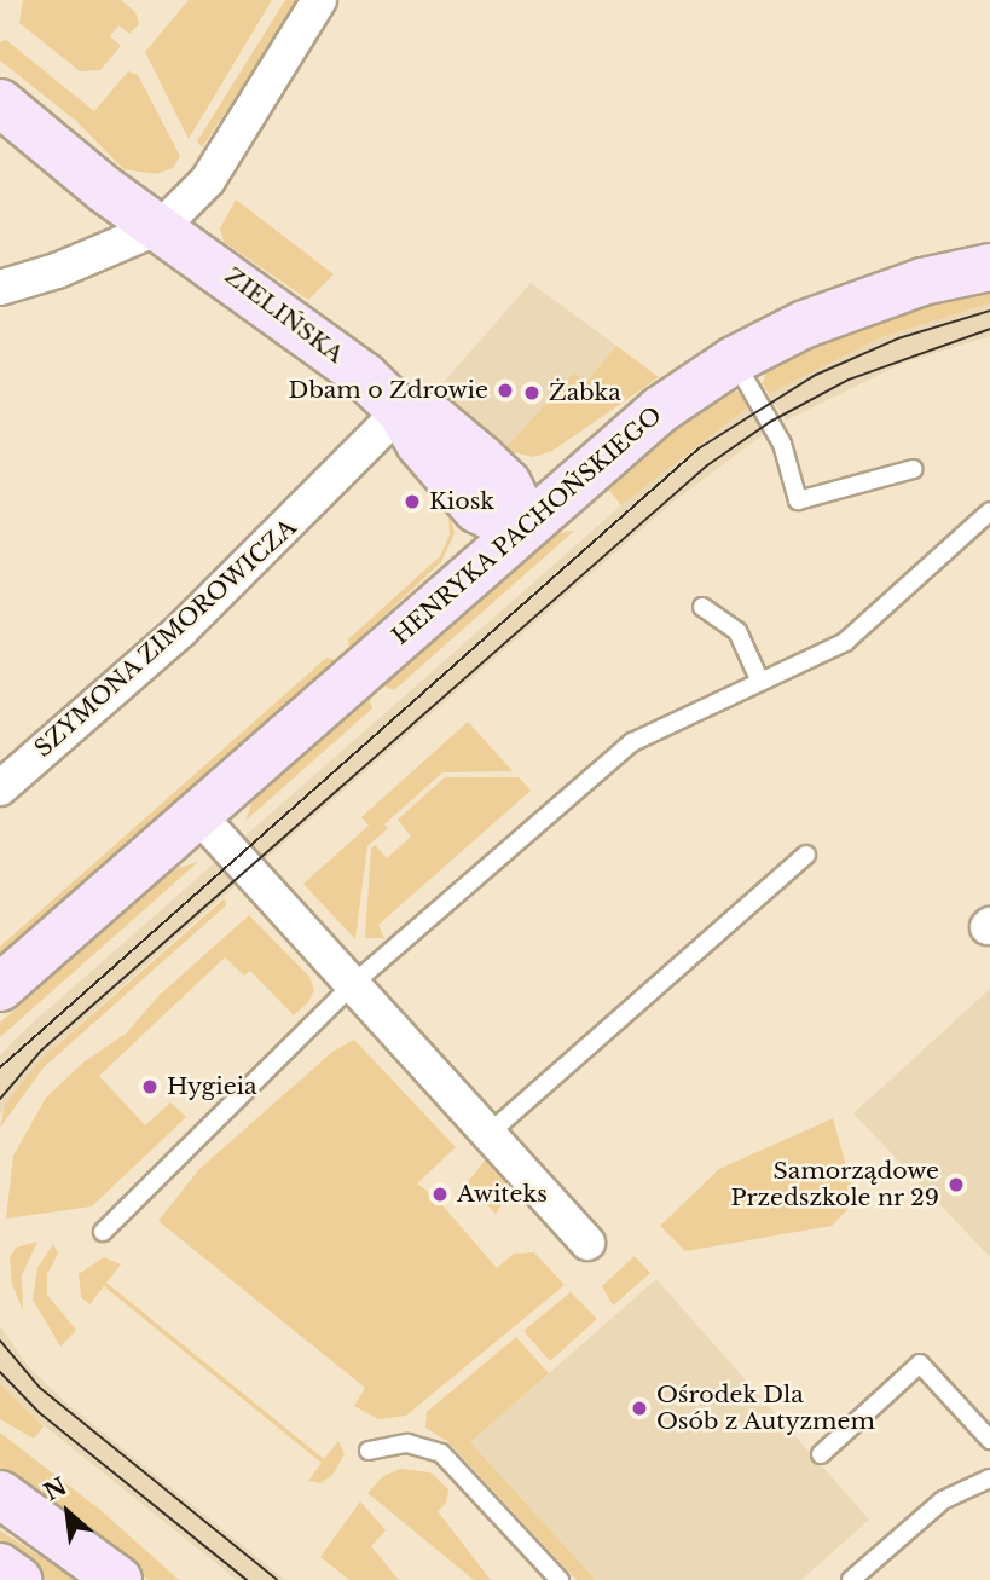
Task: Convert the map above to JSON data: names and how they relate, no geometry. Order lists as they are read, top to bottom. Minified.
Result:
{"streets":{"street":["ZIELIŃSKA","HENRYKA PACHOŃSKIEGO","SZYMONA ZIMOROWICZA"]},"crossings":[["ZIELIŃSKA","HENRYKA PACHOŃSKIEGO"],["ZIELIŃSKA","SZYMONA ZIMOROWICZA"]],"places":["Dbam o Zdrowie","Żabka","Kiosk","Hygieia","Samorządowe Przedszkole nr 29","Awiteks","Ośrodek Dla Osób z Autyzmem"],"north":"top left"}
